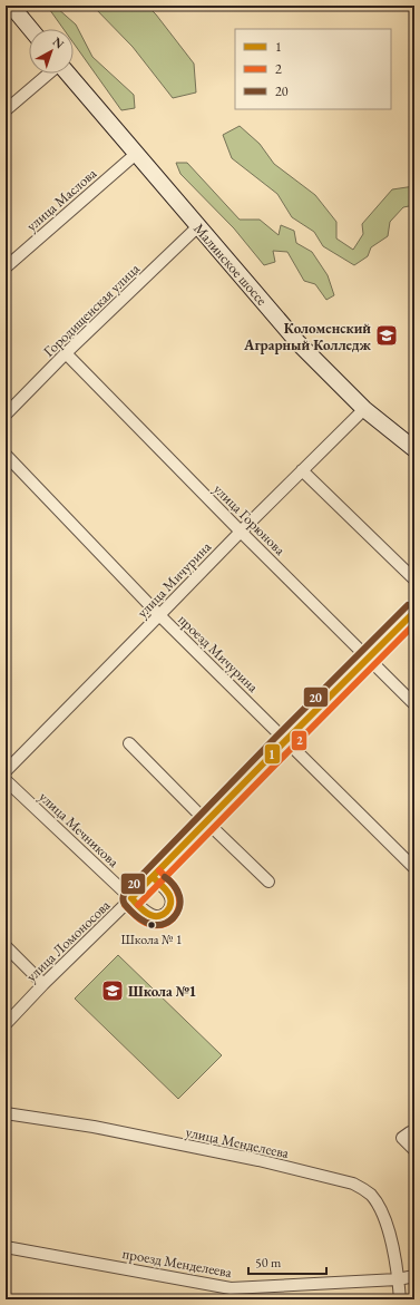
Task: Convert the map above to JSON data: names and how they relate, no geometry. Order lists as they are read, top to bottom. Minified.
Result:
{"streets":{"main road":["Малинское шоссе"],"street":["улица Маслова","Городищенская улица","улица Горюнова","улица Мичурина","проезд Мичурина","улица Мечникова","улица Ломоносова","улица Менделеева","проезд Менделеева"]},"crossings":[["улица Маслова","Малинское шоссе"],["Малинское шоссе","Городищенская улица"],["Малинское шоссе","улица Мичурина"],["Городищенская улица","улица Горюнова"],["улица Горюнова","улица Мичурина"],["улица Горюнова","улица Ломоносова"],["улица Мичурина","проезд Мичурина"],["проезд Мичурина","улица Ломоносова"],["улица Мечникова","улица Ломоносова"],["улица Менделеева","проезд Менделеева"]],"places":{"school or university":["Коломенский Аграрный Колледж","Школа №1"],"other":["Школа № 1"]},"lines":["transit line 20","transit line 1","transit line 2"],"legend":["1","2","20"],"scale_bar":"50 m","north":"top right"}
